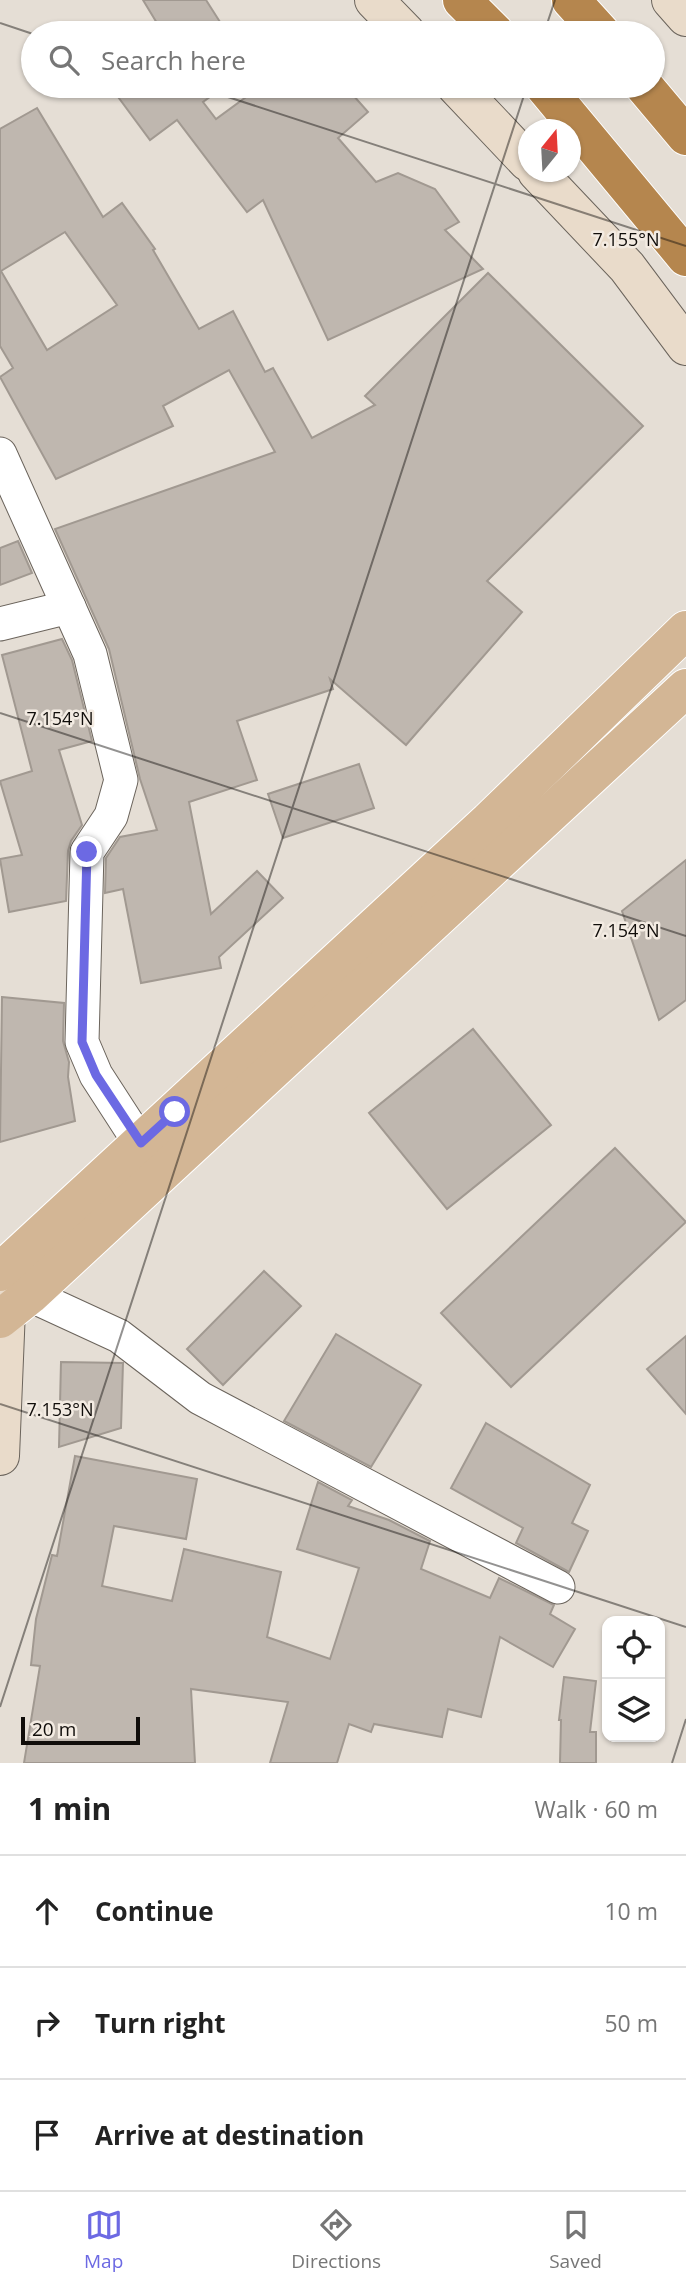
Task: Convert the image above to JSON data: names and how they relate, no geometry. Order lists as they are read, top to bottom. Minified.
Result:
{"scale_bar":"20 m","north":"top","page":{"search":"Search here","scale":"20 m","heading":["1 min","Walk · 60 m"],"list":[["Continue","10 m"],["Turn right","50 m"],"Arrive at destination"],"nav":["Map","Directions","Saved"]},"coordinates":["7.155°N","7.154°N","7.153°N"]}
